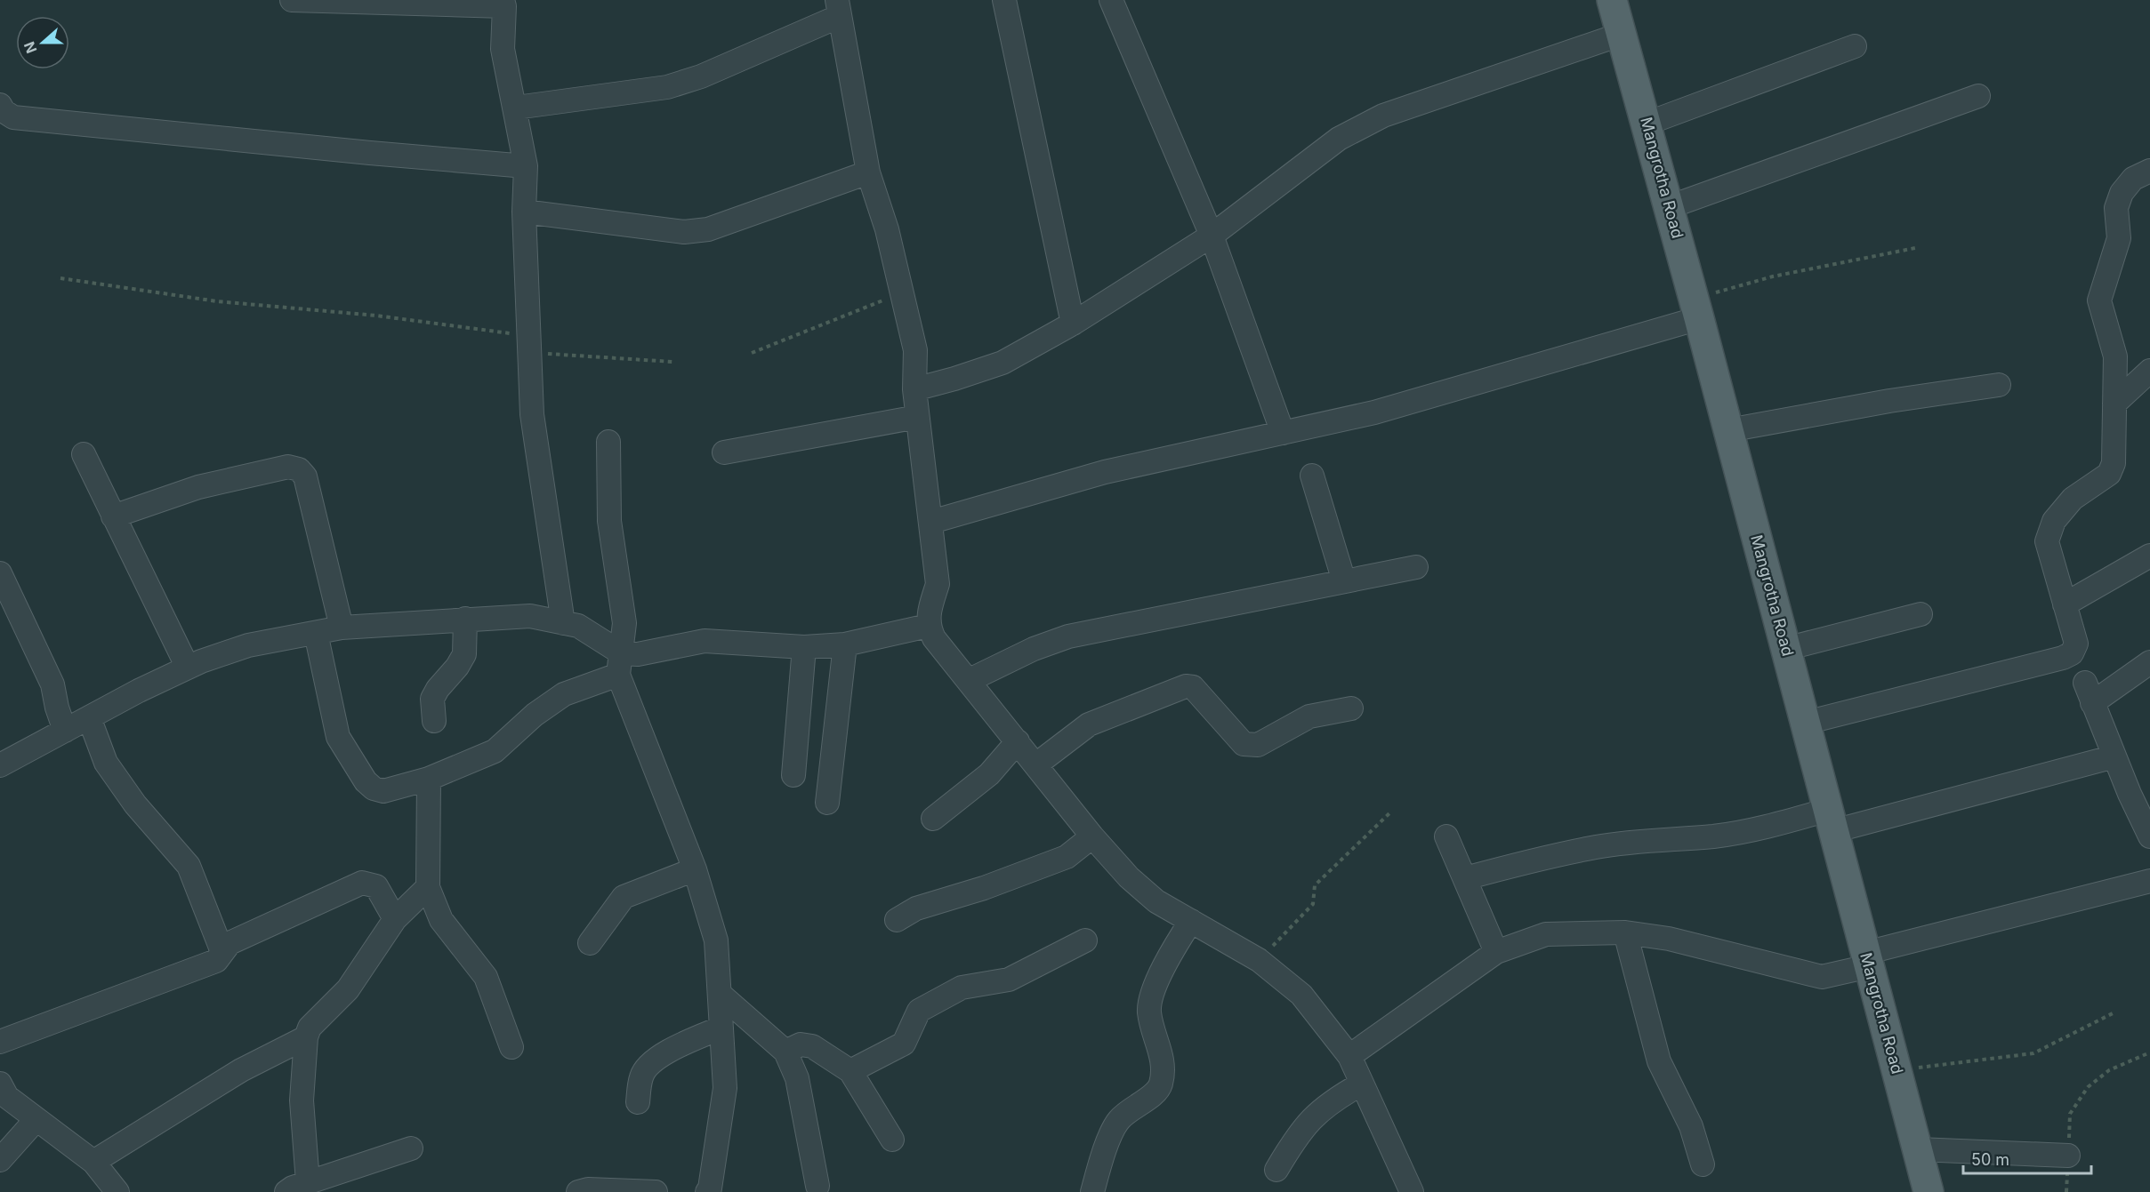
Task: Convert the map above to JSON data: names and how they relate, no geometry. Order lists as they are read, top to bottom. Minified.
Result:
{"streets":{"main road":["Mangrotha Road"]},"scale_bar":"50 m","north":"left"}
